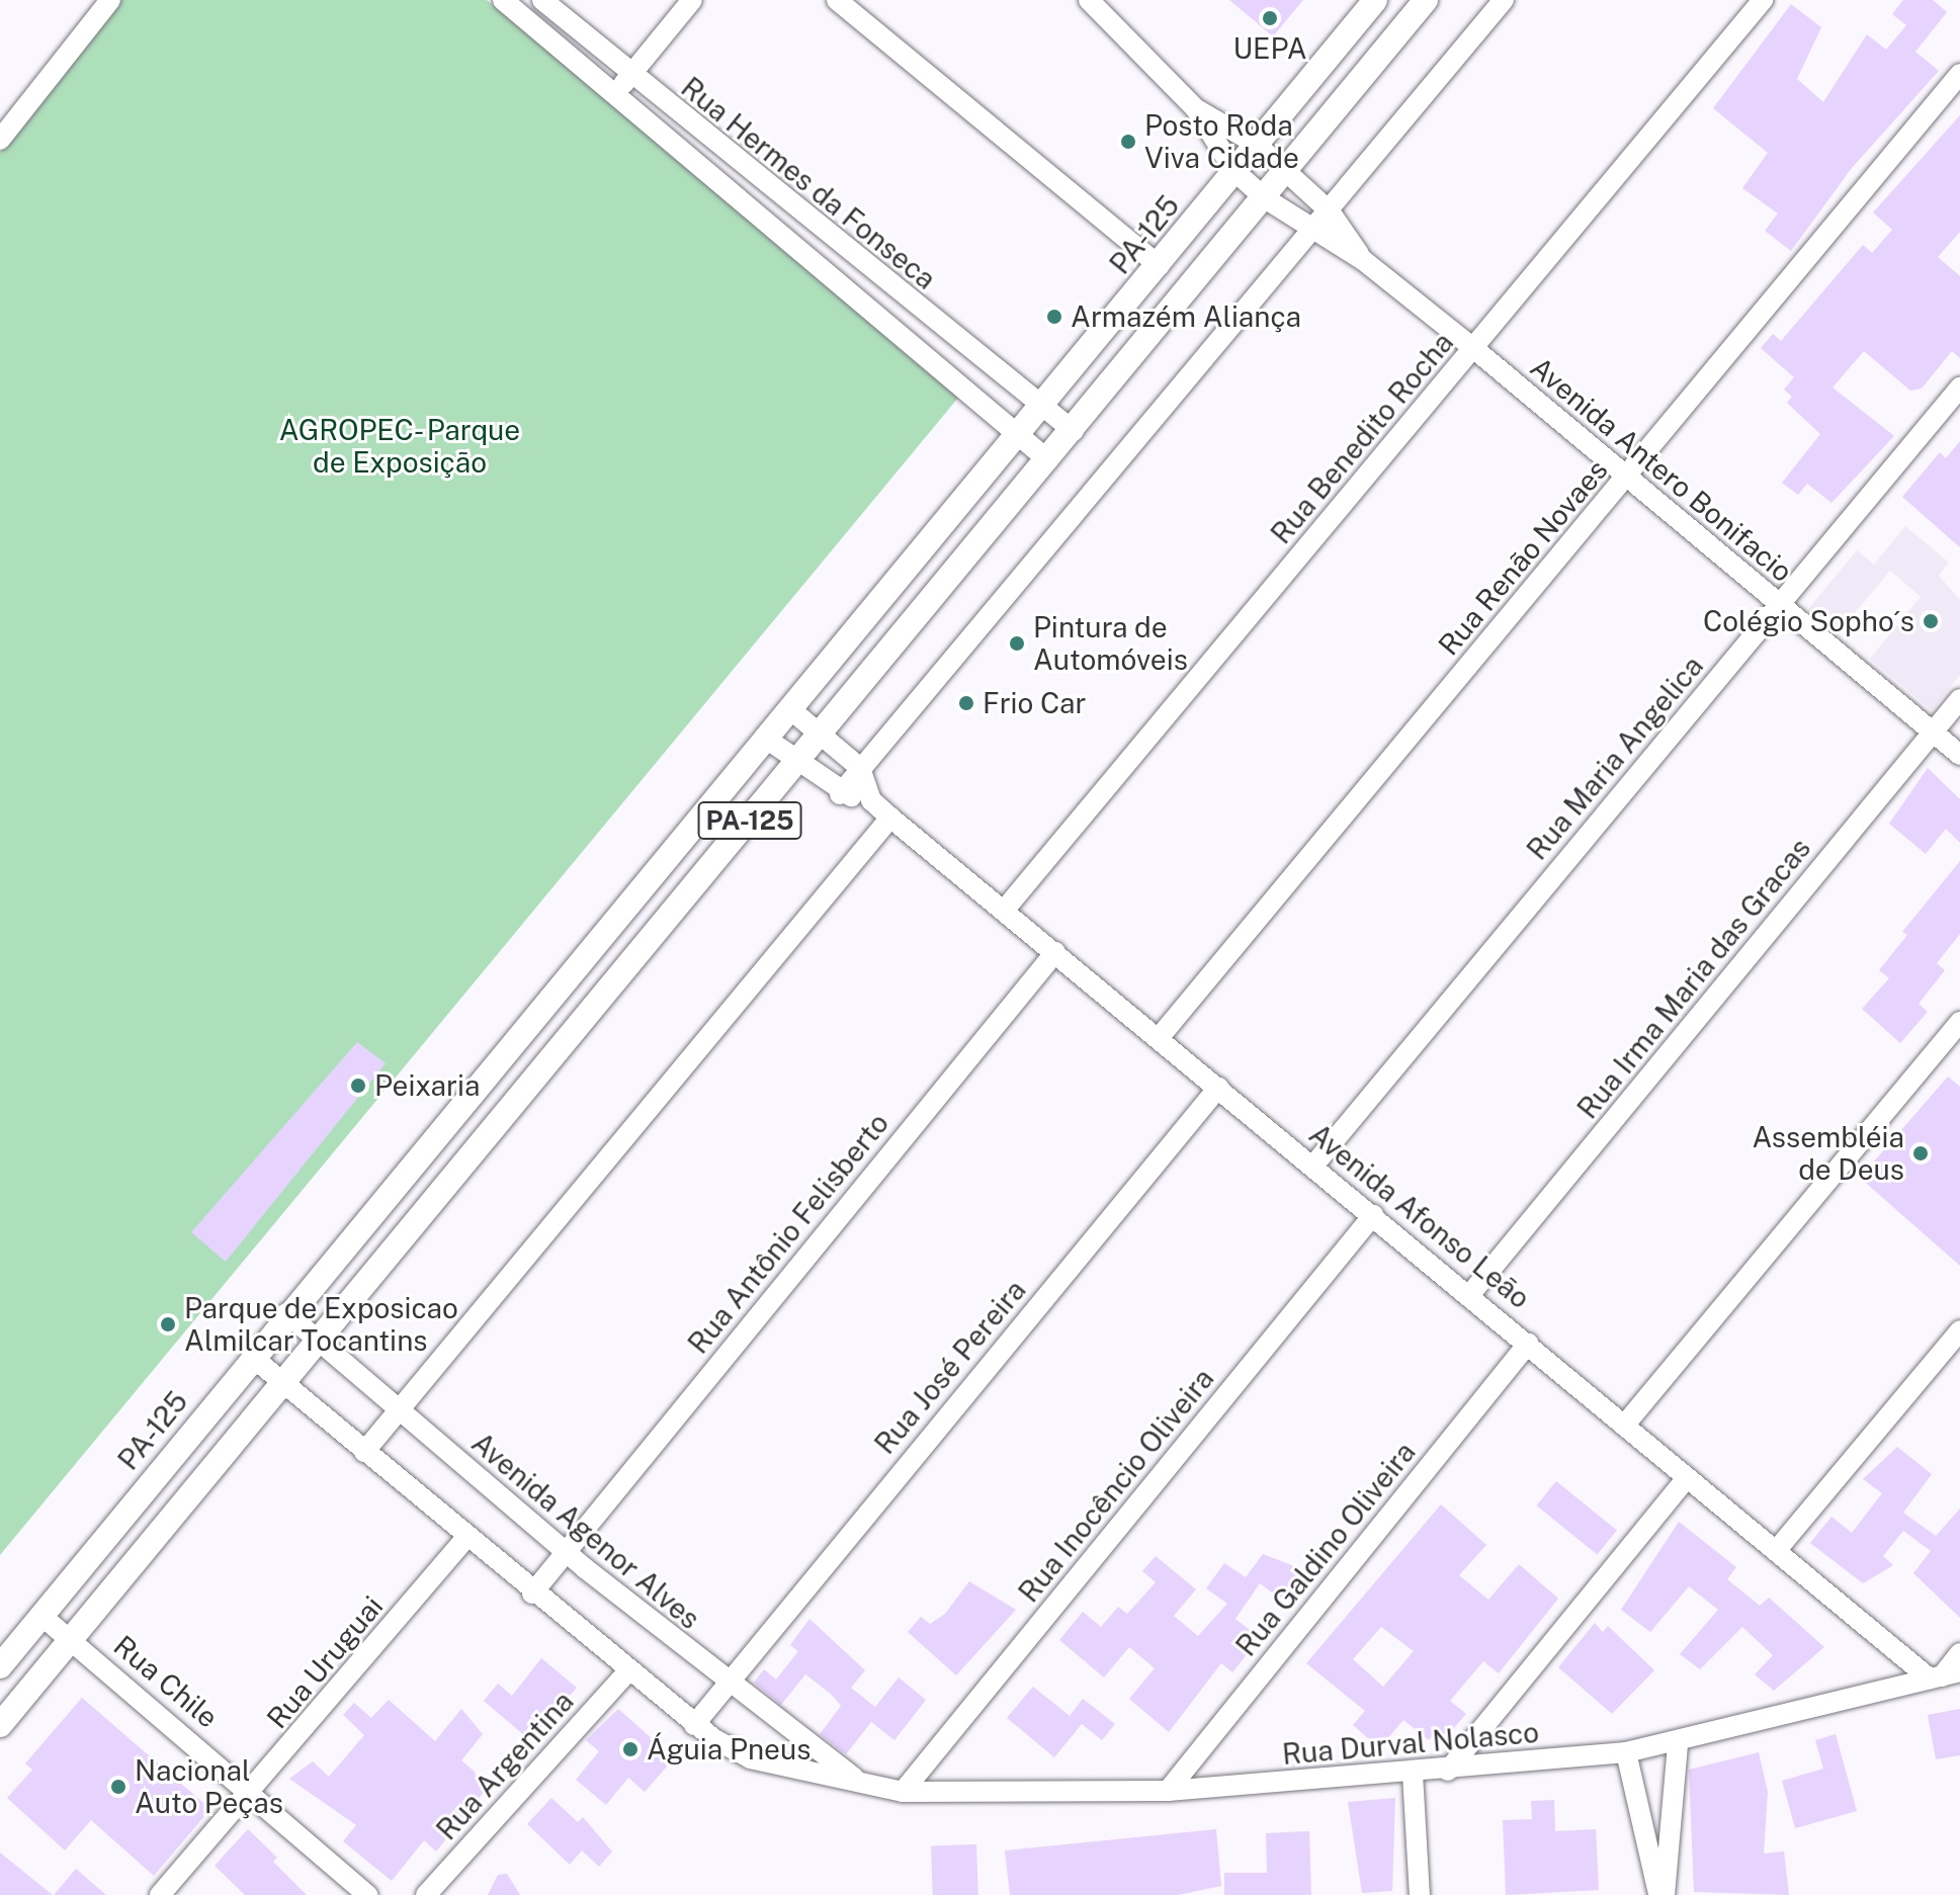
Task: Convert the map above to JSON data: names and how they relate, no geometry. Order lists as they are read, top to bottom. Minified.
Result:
{"streets":{"main road":["PA-125"],"street":["Rua Hermes da Fonseca","Rua Benedito Rocha","Avenida Antero Bonifacio","Rua Renão Novaes","Rua Maria Angelica","Rua Irma Maria das Gracas","Avenida Afonso Leão","Rua Antônio Felisberto","Rua José Pereira","Rua Inocêncio Oliveira","Avenida Agenor Alves","Rua Galdino Oliveira","Rua Uruguai","Rua Chile","Rua Durval Nolasco","Rua Argentina"]},"crossings":[["Rua Hermes da Fonseca","PA-125"],["PA-125","Avenida Antero Bonifacio"],["PA-125","Avenida Agenor Alves"],["PA-125","Rua Chile"],["PA-125","Rua Durval Nolasco"],["Rua Benedito Rocha","Avenida Antero Bonifacio"],["Rua Benedito Rocha","Avenida Afonso Leão"],["Avenida Antero Bonifacio","Rua Renão Novaes"],["Avenida Antero Bonifacio","Rua Maria Angelica"],["Avenida Antero Bonifacio","Rua Irma Maria das Gracas"],["Rua Renão Novaes","Avenida Afonso Leão"],["Rua Maria Angelica","Avenida Afonso Leão"],["Rua Irma Maria das Gracas","Avenida Afonso Leão"],["Avenida Afonso Leão","Rua Antônio Felisberto"],["Avenida Afonso Leão","Rua José Pereira"],["Avenida Afonso Leão","Rua Inocêncio Oliveira"],["Avenida Afonso Leão","Rua Galdino Oliveira"],["Avenida Afonso Leão","Rua Durval Nolasco"],["Rua Antônio Felisberto","Avenida Agenor Alves"],["Rua Antônio Felisberto","Rua Durval Nolasco"],["Rua José Pereira","Avenida Agenor Alves"],["Rua José Pereira","Rua Durval Nolasco"],["Rua Inocêncio Oliveira","Rua Durval Nolasco"],["Avenida Agenor Alves","Rua Durval Nolasco"],["Rua Galdino Oliveira","Rua Durval Nolasco"],["Rua Uruguai","Rua Chile"],["Rua Uruguai","Rua Durval Nolasco"],["Rua Durval Nolasco","Rua Argentina"]],"parks":["AGROPEC- Parque de Exposição"],"places":["UEPA","Posto Roda Viva Cidade","Armazém Aliança","Colégio Sopho´s","Pintura de Automóveis","Frio Car","Peixaria","Assembléia de Deus","Parque de Exposicao Almilcar Tocantins","Águia Pneus","Nacional Auto Peças"]}
